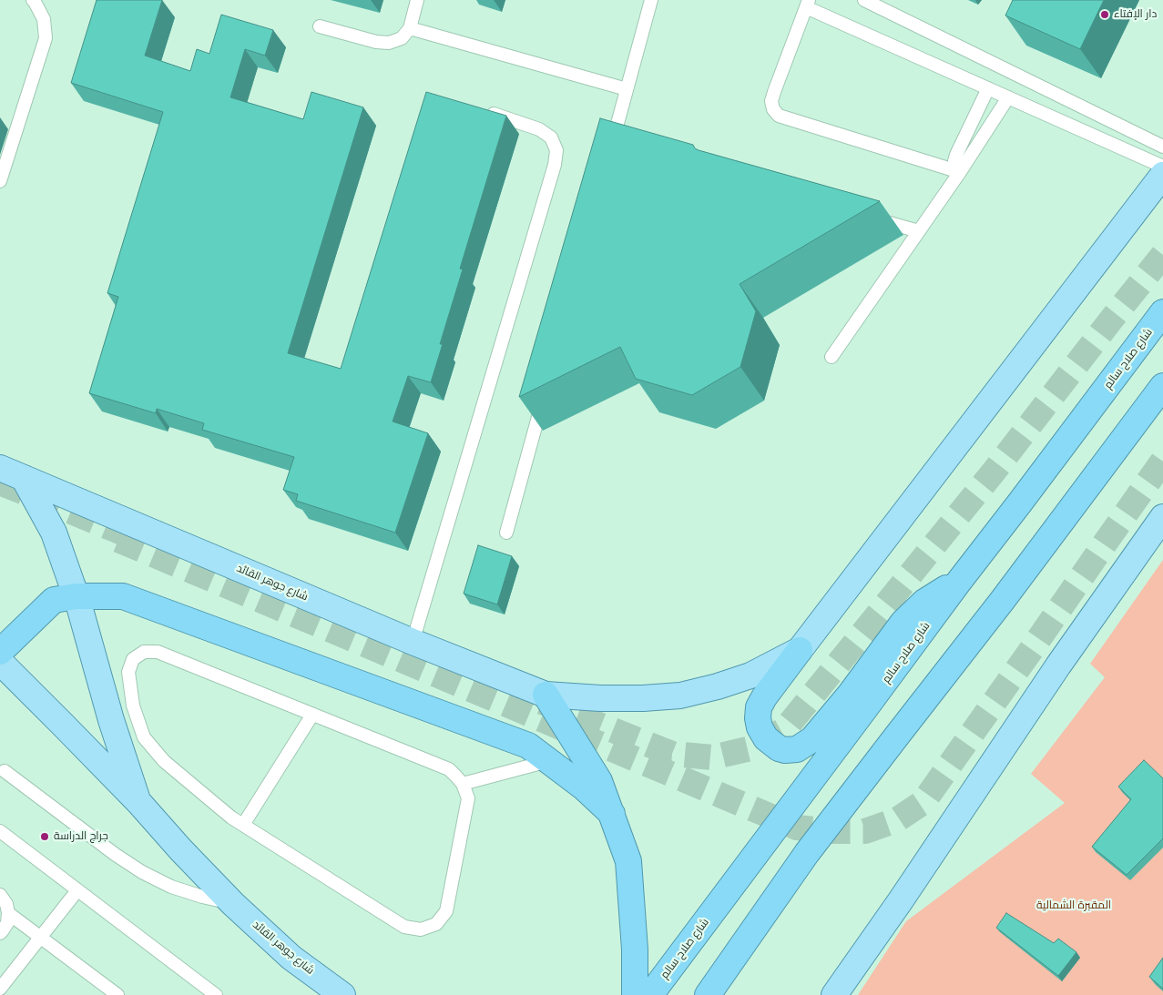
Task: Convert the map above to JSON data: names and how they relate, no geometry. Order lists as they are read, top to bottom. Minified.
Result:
{"streets":{"highway":["شارع صلاح سالم"],"main road":["شارع جوهر القائد"]},"parks":["المقبرة الشمالية"],"places":["دار الإفتاء","جراج الدراسة"]}
